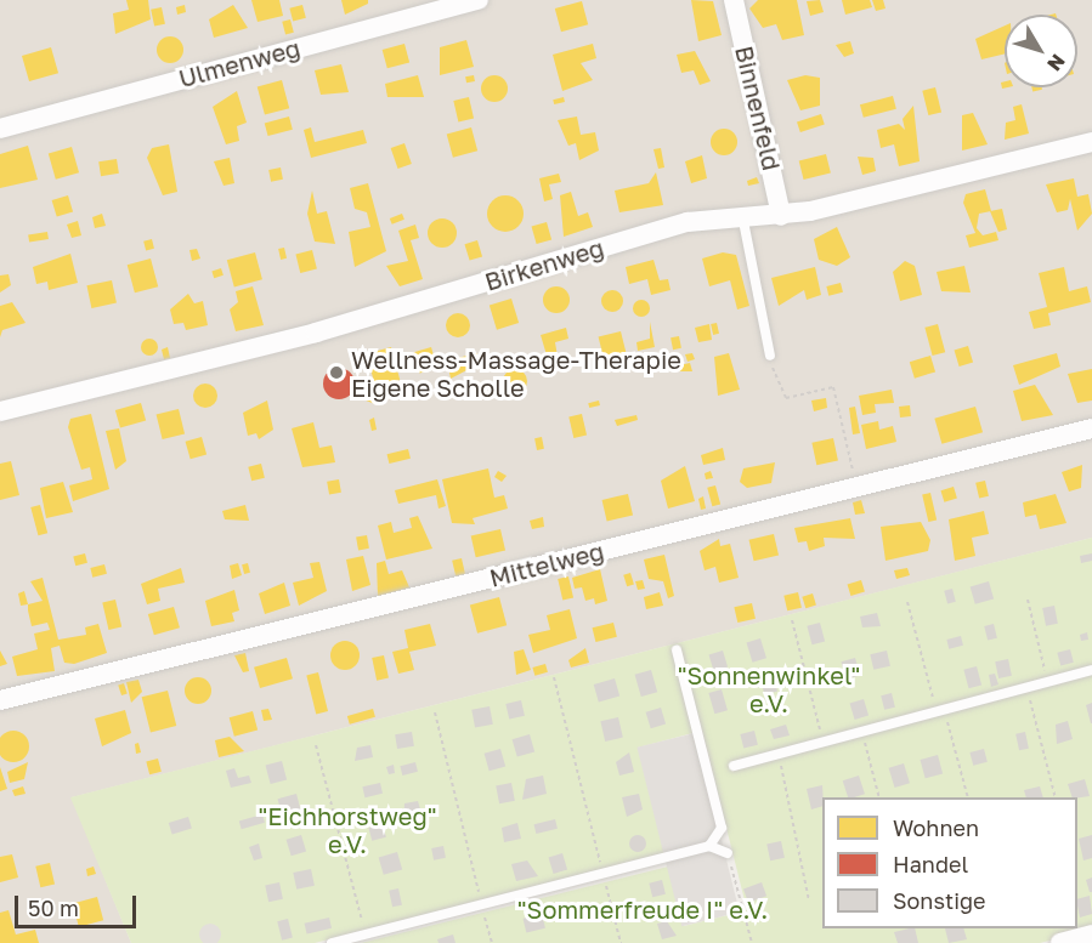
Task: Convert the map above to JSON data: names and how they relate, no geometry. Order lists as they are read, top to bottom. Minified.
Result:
{"streets":{"street":["Ulmenweg","Binnenfeld","Birkenweg","Mittelweg"]},"crossings":[["Binnenfeld","Birkenweg"]],"parks":["\"Sonnenwinkel\" e.V.","\"Eichhorstweg\" e.V.","\"Sommerfreude I\" e.V."],"places":["Wellness-Massage-Therapie Eigene Scholle"],"legend":["Wohnen","Handel","Sonstige"],"scale_bar":"50 m","north":"bottom right"}
